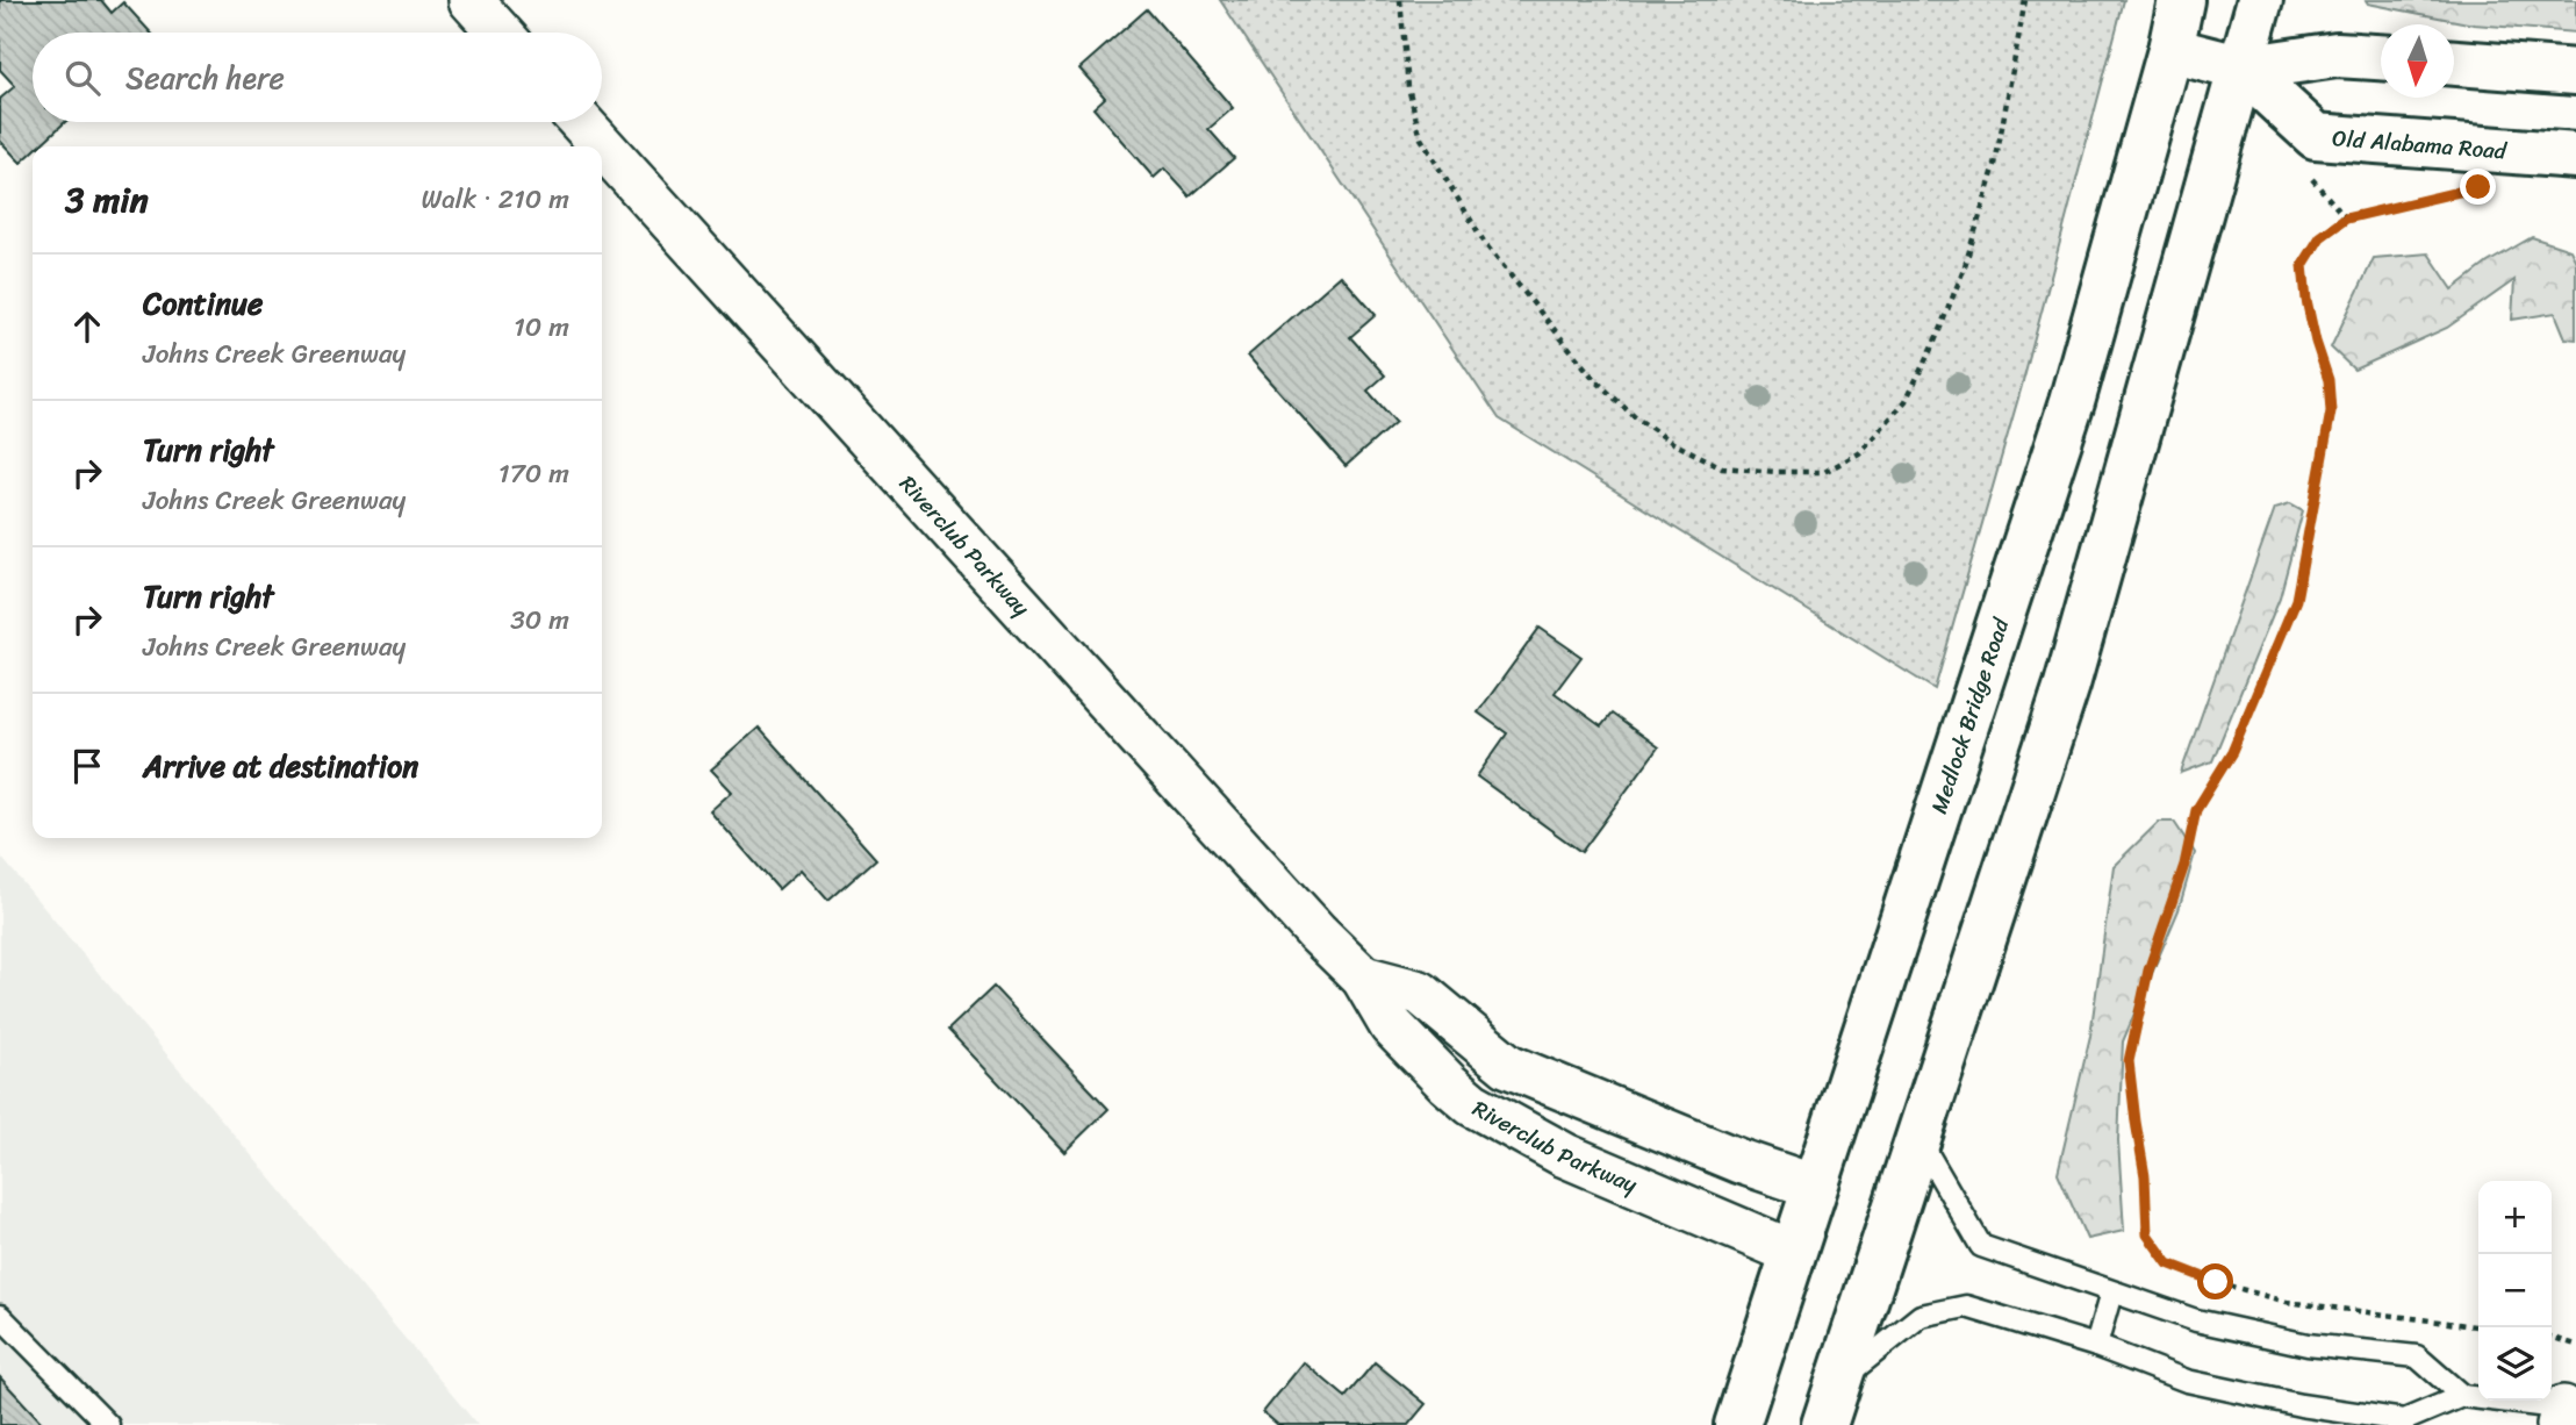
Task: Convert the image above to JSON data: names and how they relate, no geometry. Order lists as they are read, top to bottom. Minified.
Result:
{"streets":{"main road":["Old Alabama Road","Medlock Bridge Road"],"street":["Riverclub Parkway"]},"crossings":[["Old Alabama Road","Medlock Bridge Road"],["Riverclub Parkway","Medlock Bridge Road"]],"north":"bottom","page":{"search":"Search here","heading":["3 min","Walk · 210 m"],"list":[["Continue","Johns Creek Greenway","10 m"],["Turn right","Johns Creek Greenway","170 m"],["Turn right","Johns Creek Greenway","30 m"],"Arrive at destination"],"map_buttons":["+","−"]}}
